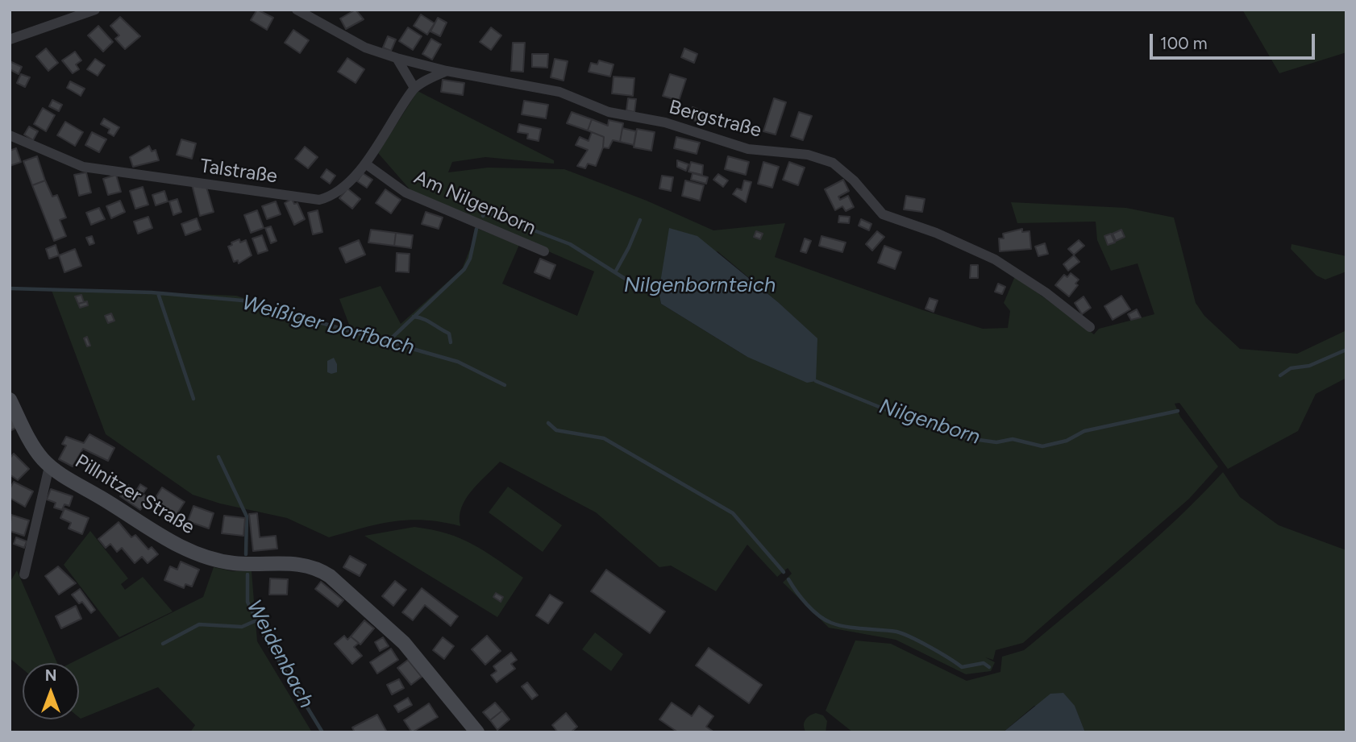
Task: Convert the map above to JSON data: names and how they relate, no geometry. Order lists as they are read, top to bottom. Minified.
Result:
{"streets":{"street":["Bergstraße","Talstraße","Am Nilgenborn","Pillnitzer Straße"]},"crossings":[["Bergstraße","Talstraße"],["Talstraße","Am Nilgenborn"]],"water":["Nilgenbornteich","Weißiger Dorfbach","Nilgenborn","Weidenbach"],"scale_bar":"100 m","north":"top"}
